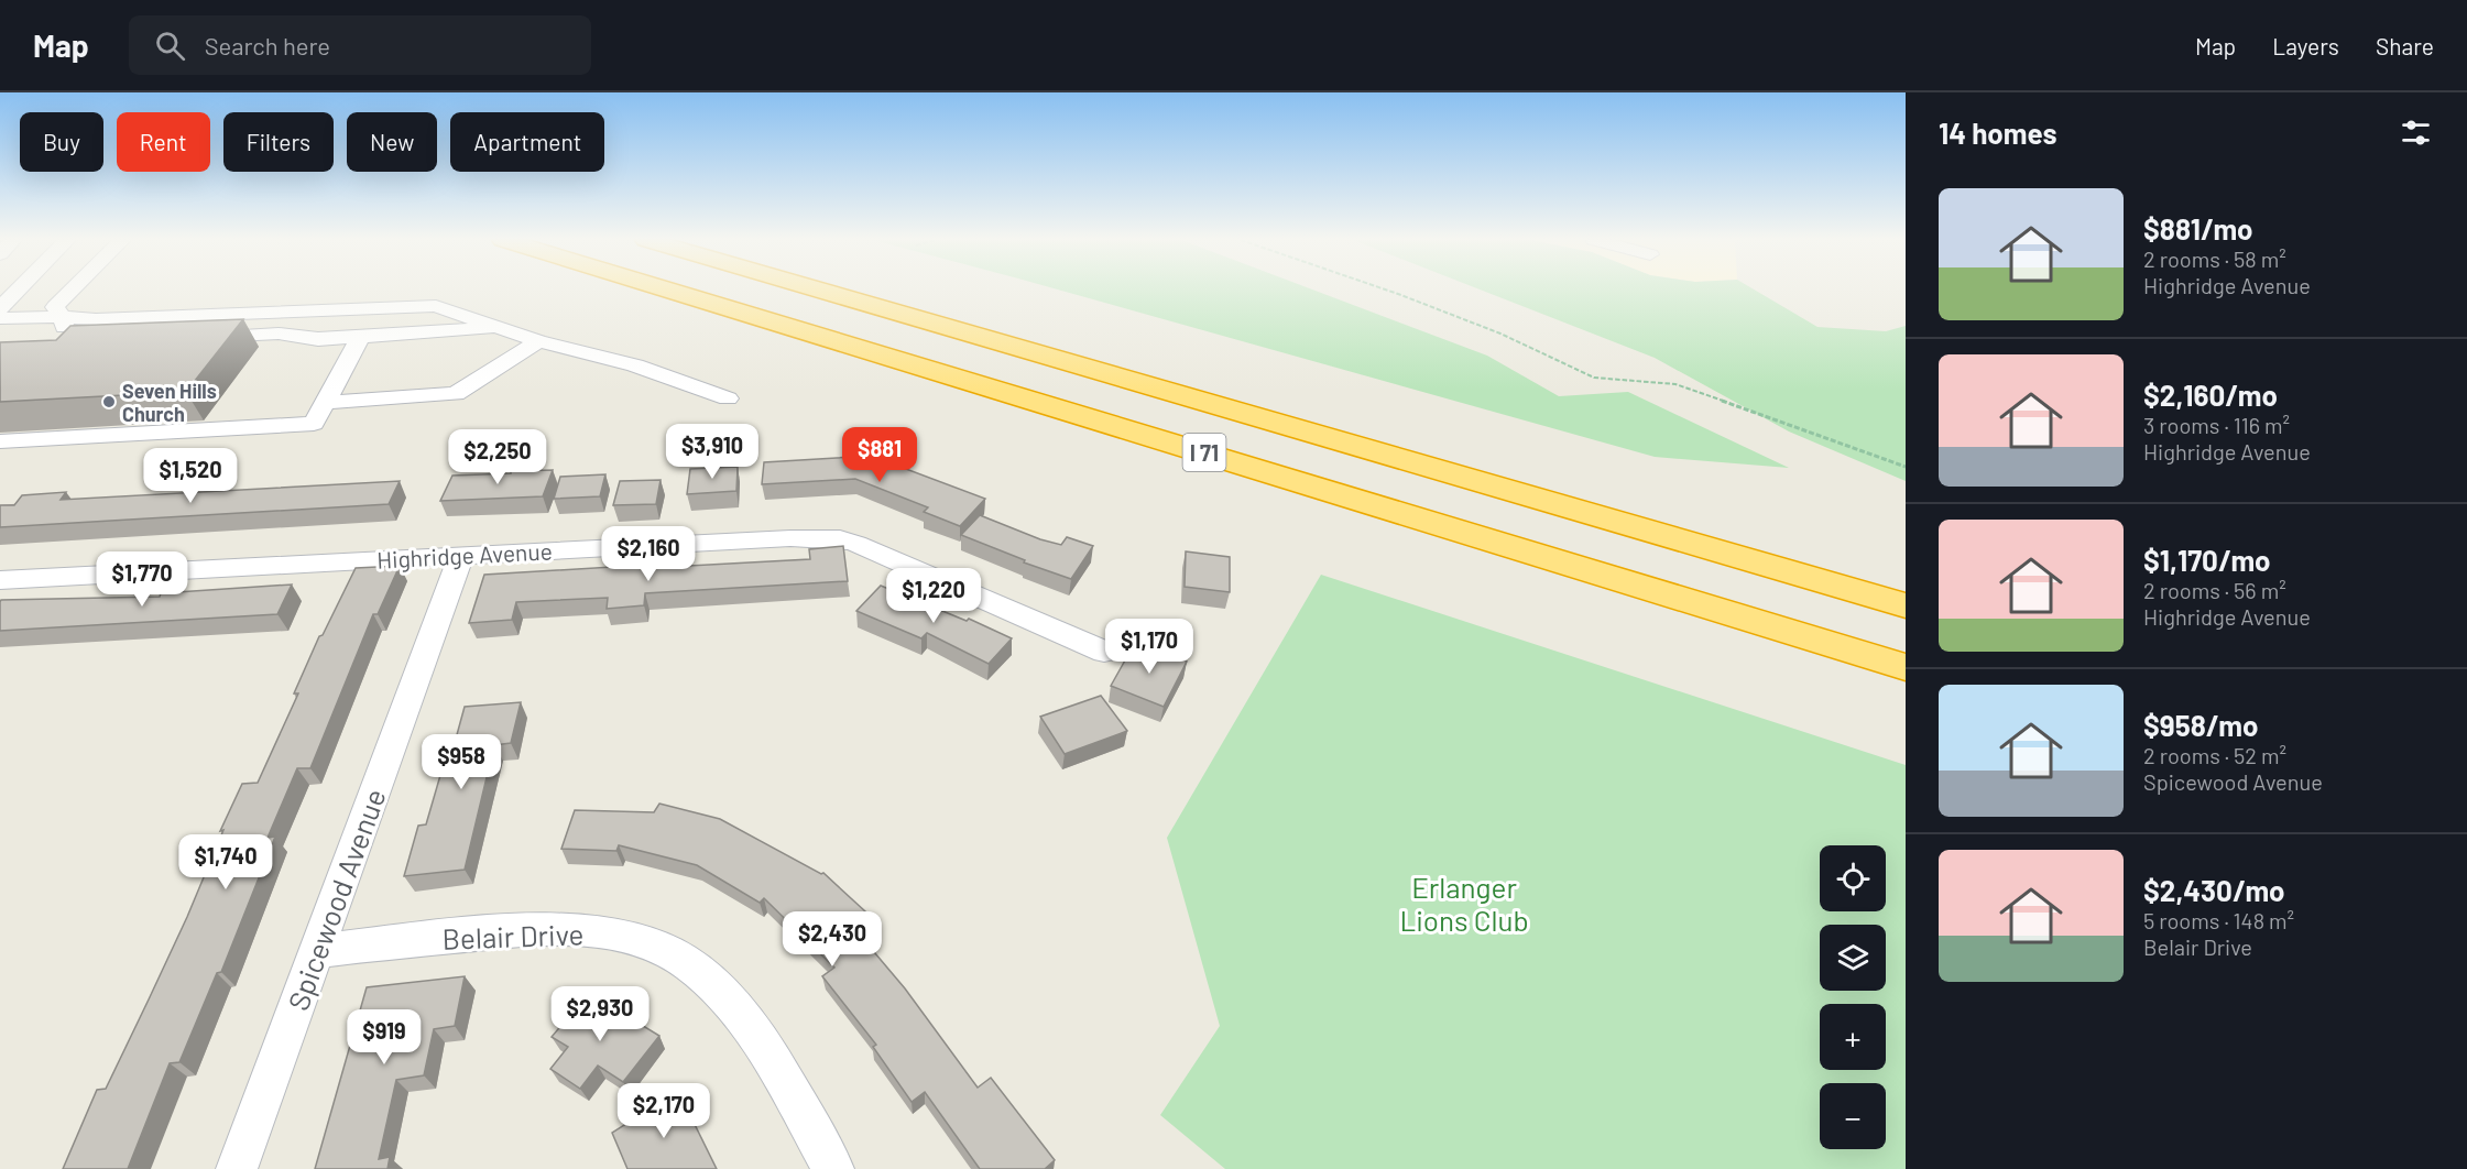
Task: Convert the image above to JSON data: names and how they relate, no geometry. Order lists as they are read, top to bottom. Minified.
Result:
{"streets":{"highway":["I 71"],"street":["Highridge Avenue","Spicewood Avenue","Belair Drive"]},"crossings":[["Highridge Avenue","Spicewood Avenue"],["Spicewood Avenue","Belair Drive"]],"parks":["Erlanger Lions Club"],"places":["Seven Hills Church"],"page":{"header":"Map","search":"Search here","nav":["Map","Layers","Share"],"heading":"14 homes","chip":["Buy","Rent","Filters","New","Apartment"],"list":[{"name":"$881/mo","note":"2 rooms · 58 m² · Highridge Avenue"},{"name":"$2,160/mo","note":"3 rooms · 116 m² · Highridge Avenue"},{"name":"$1,170/mo","note":"2 rooms · 56 m² · Highridge Avenue"},{"name":"$958/mo","note":"2 rooms · 52 m² · Spicewood Avenue"},{"name":"$2,430/mo","note":"5 rooms · 148 m² · Belair Drive"}],"price":["$3,910","$881","$2,250","$1,520","$2,160","$1,770","$1,220","$1,170","$958","$1,740","$2,430","$2,930","$919","$2,170"],"map_buttons":["+","−"]}}
